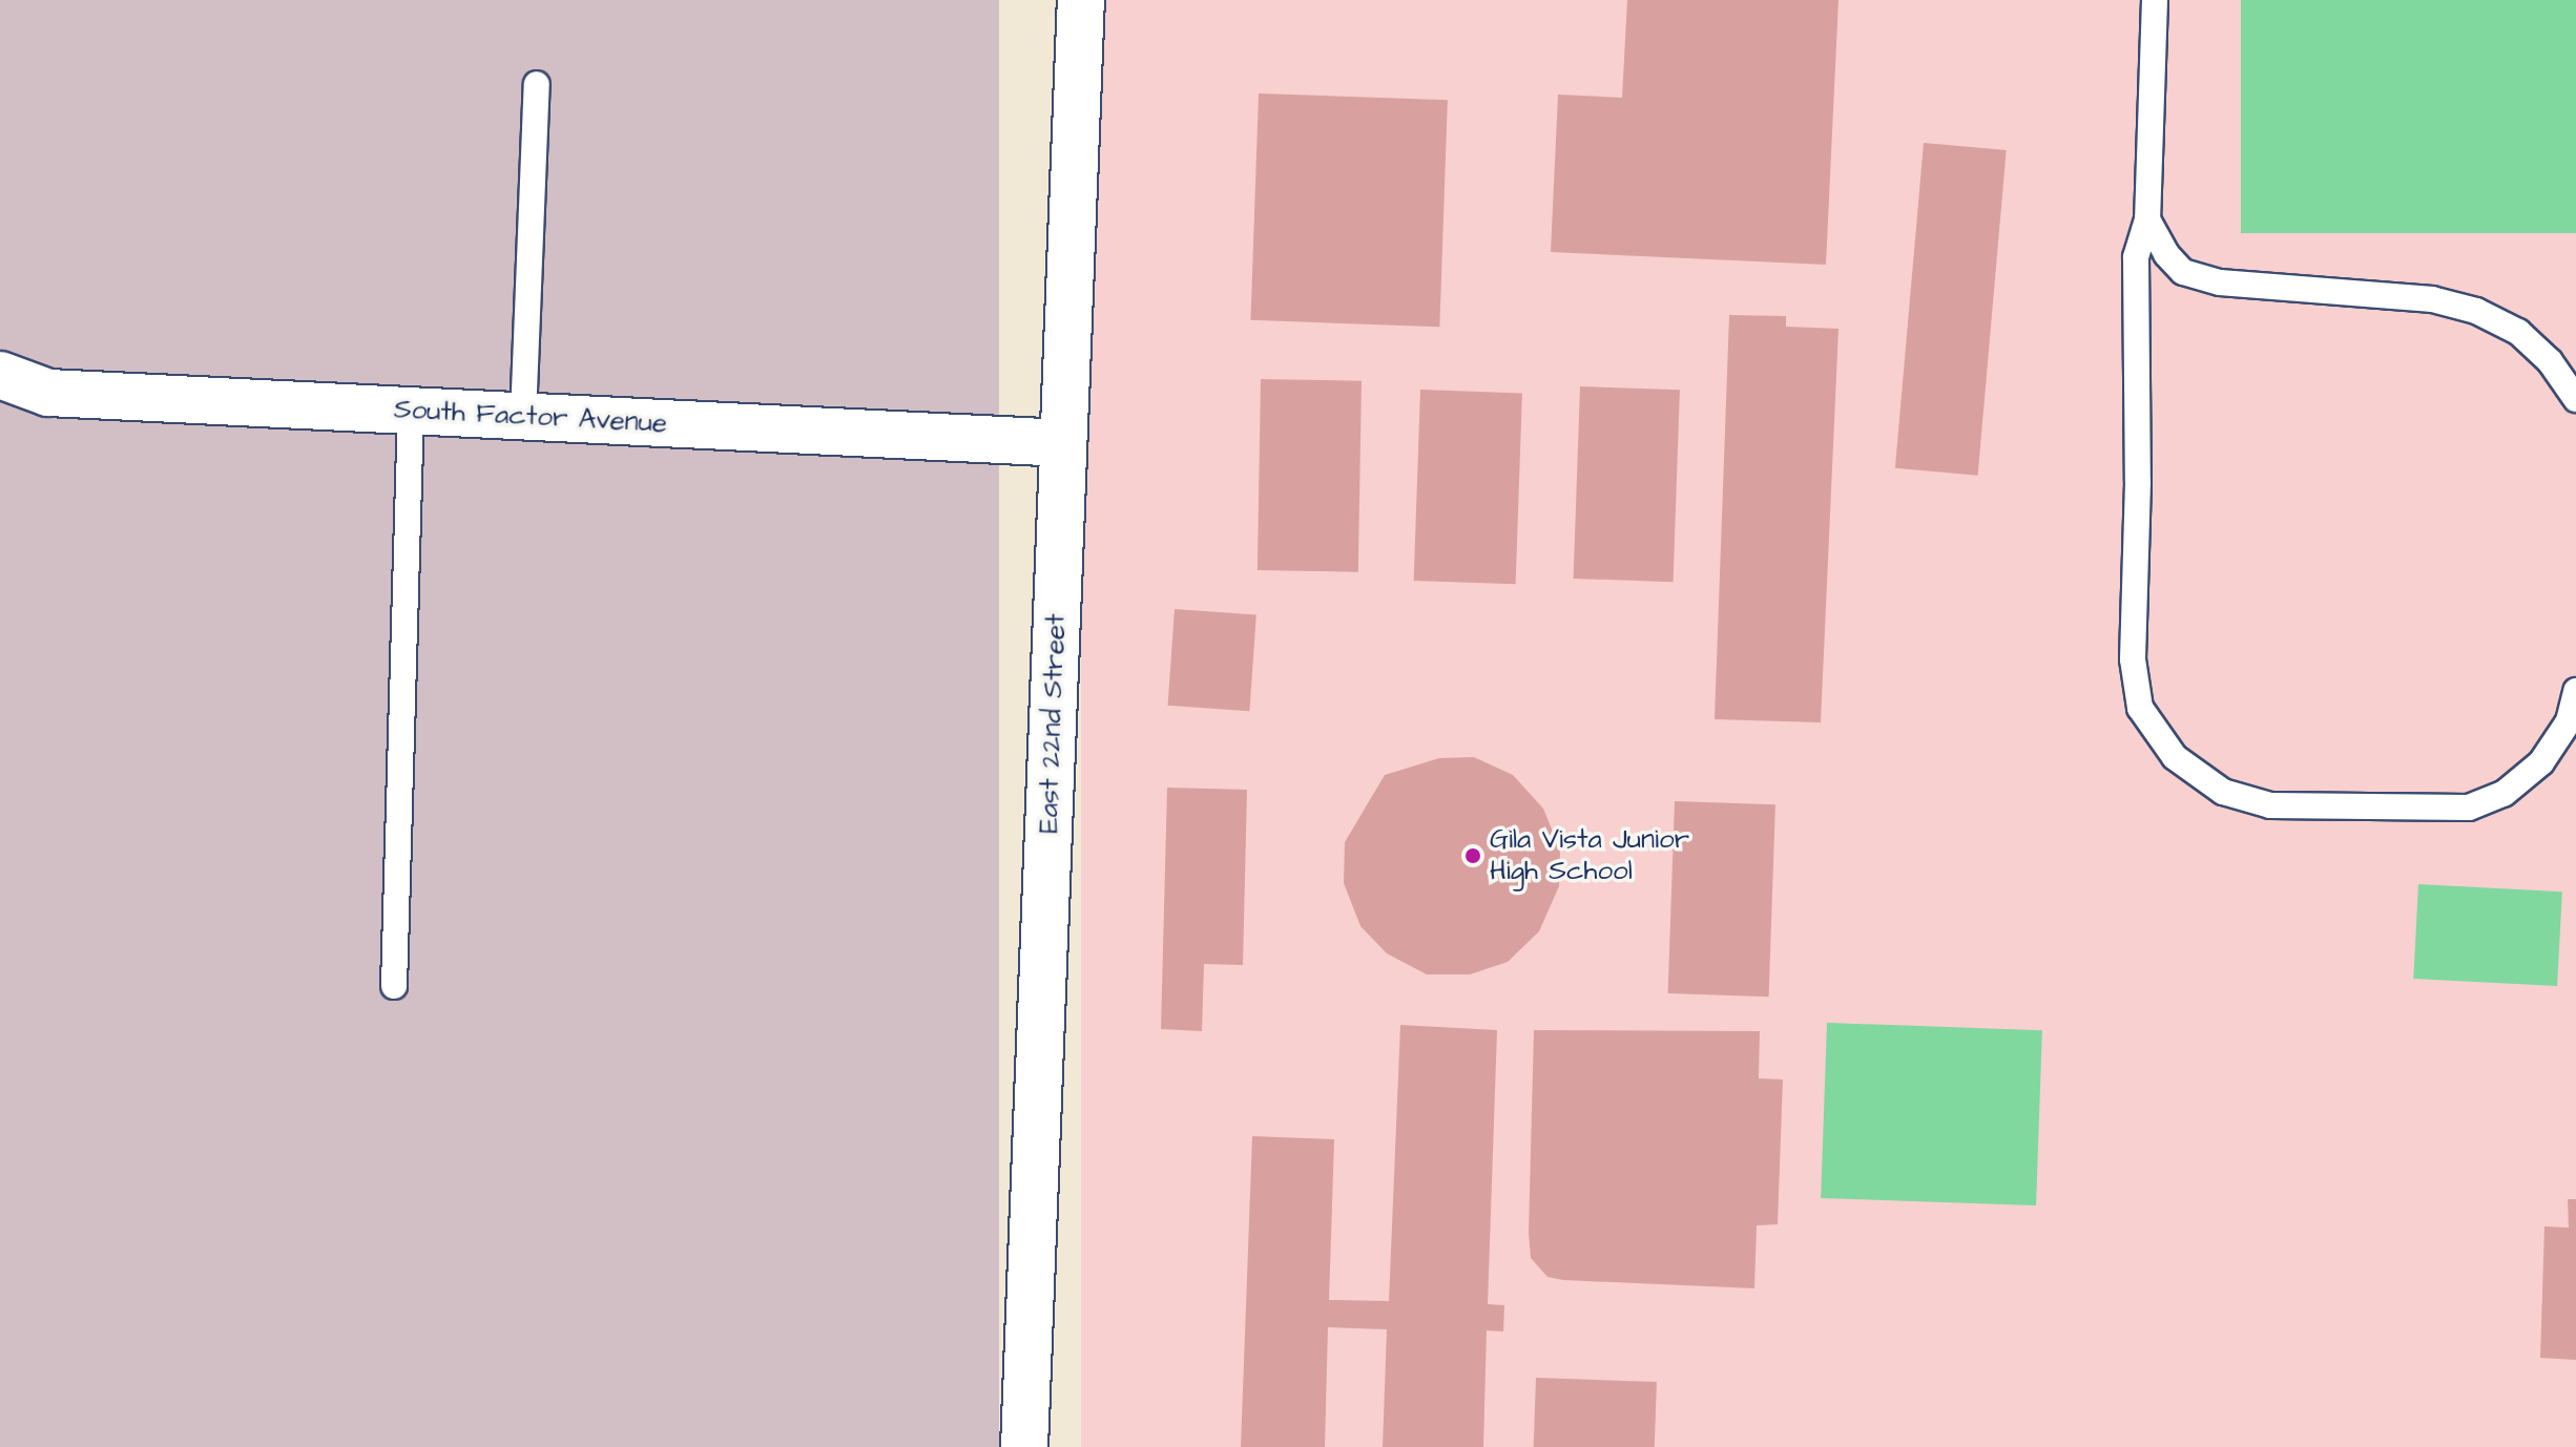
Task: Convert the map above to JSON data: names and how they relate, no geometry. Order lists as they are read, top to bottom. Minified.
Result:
{"streets":{"street":["South Factor Avenue","East 22nd Street"]},"crossings":[["South Factor Avenue","East 22nd Street"]],"places":["Gila Vista Junior High School"]}
